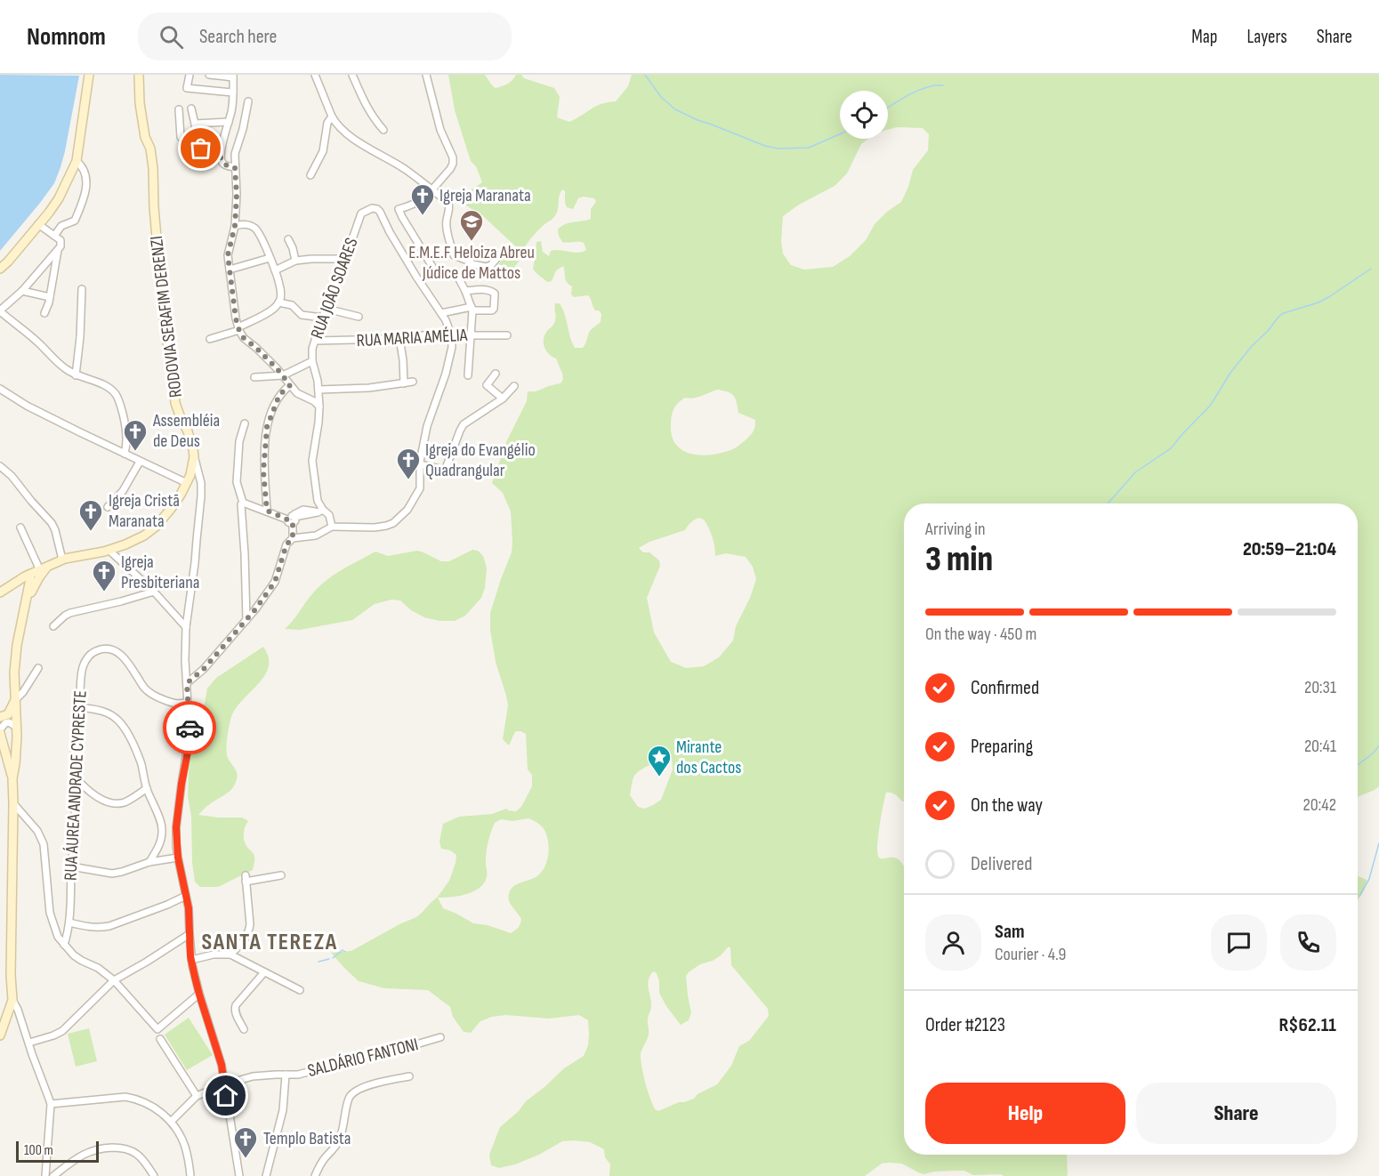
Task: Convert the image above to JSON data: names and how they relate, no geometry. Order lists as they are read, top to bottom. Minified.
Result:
{"streets":{"main road":["RODOVIA SERAFIM DERENZI"],"street":["RUA JOÃO SOARES","RUA MARIA AMÉLIA","RUA ÁUREA ANDRADE CYPRESTE","SALDÁRIO FANTONI"]},"crossings":[["RUA JOÃO SOARES","RUA MARIA AMÉLIA"]],"districts":["SANTA TEREZA"],"places":{"church":["Igreja Maranata","Assembléia de Deus","Igreja do Evangélio Quadrangular","Igreja Cristã Maranata","Igreja Presbiteriana","Templo Batista"],"school or university":["E.M.E.F Heloiza Abreu Júdice de Mattos"],"place":["Mirante dos Cactos"]},"scale_bar":"100 m","page":{"header":"Nomnom","search":"Search here","nav":["Map","Layers","Share"],"heading":["3 min","Arriving in","20:59–21:04"],"panel":["Sam","Courier · 4.9","Order #2123","R$62.11"],"bar":"On the way · 450 m","list":[["Confirmed","20:31"],["Preparing","20:41"],["On the way","20:42"],"Delivered"],"buttons":["Help","Share"],"scale":"100 m"}}
